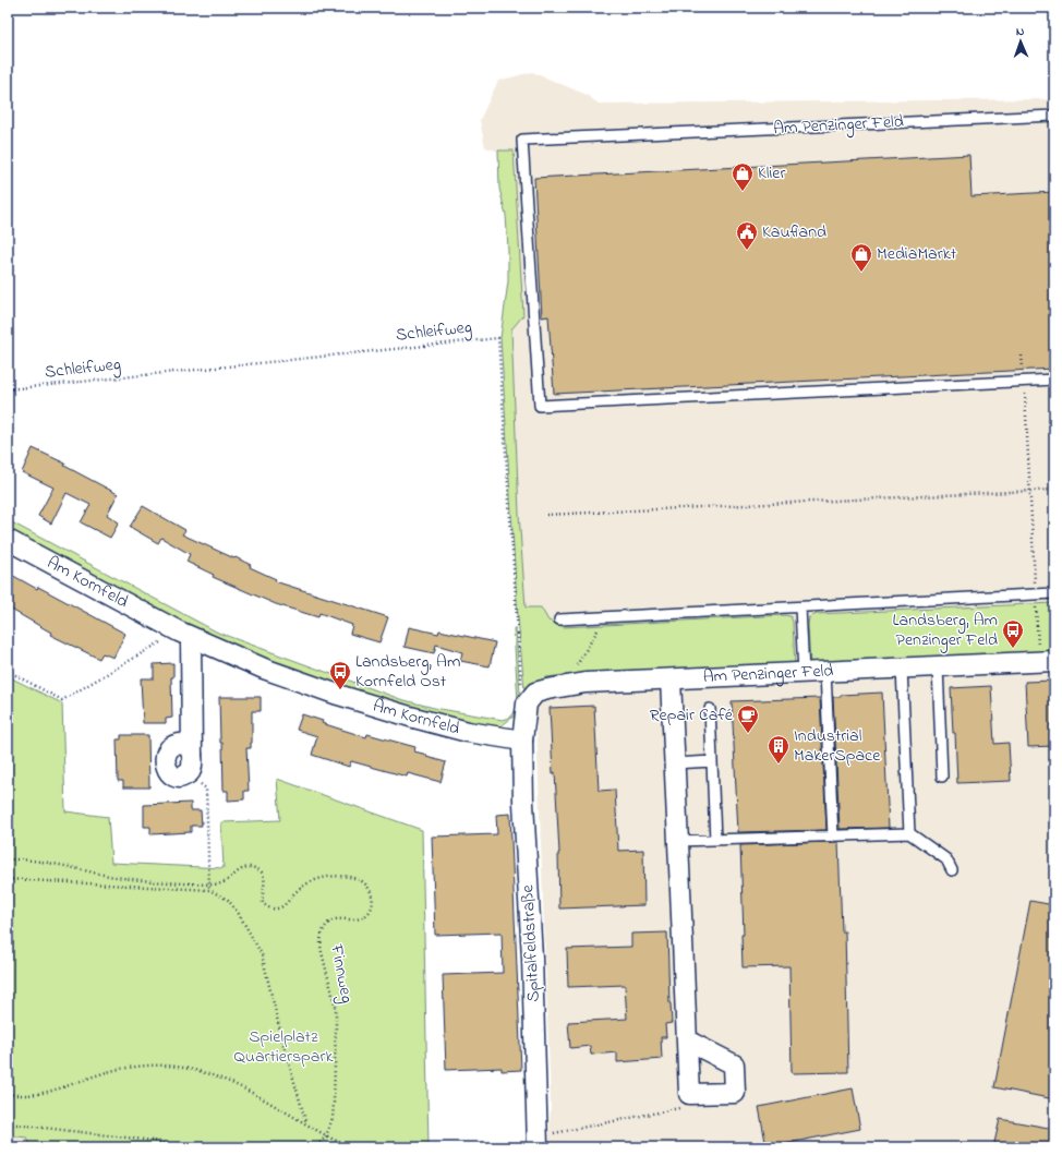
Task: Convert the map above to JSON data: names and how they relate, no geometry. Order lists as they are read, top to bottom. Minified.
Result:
{"streets":{"street":["Am Penzinger Feld","Am Kornfeld","Spitalfeldstraße"],"path":["Schleifweg","Finnweg"]},"crossings":[["Am Penzinger Feld","Schleifweg"],["Am Kornfeld","Spitalfeldstraße"]],"parks":["Spielplatz Quartierspark"],"places":{"shop":["Klier","MediaMarkt"],"public building":["Kaufland"],"bus stop":["Landsberg, Am Penzinger Feld","Landsberg, Am Kornfeld Ost"],"cafe":["Repair Café"],"building":["Industrial MakerSpace"]},"north":"top"}
